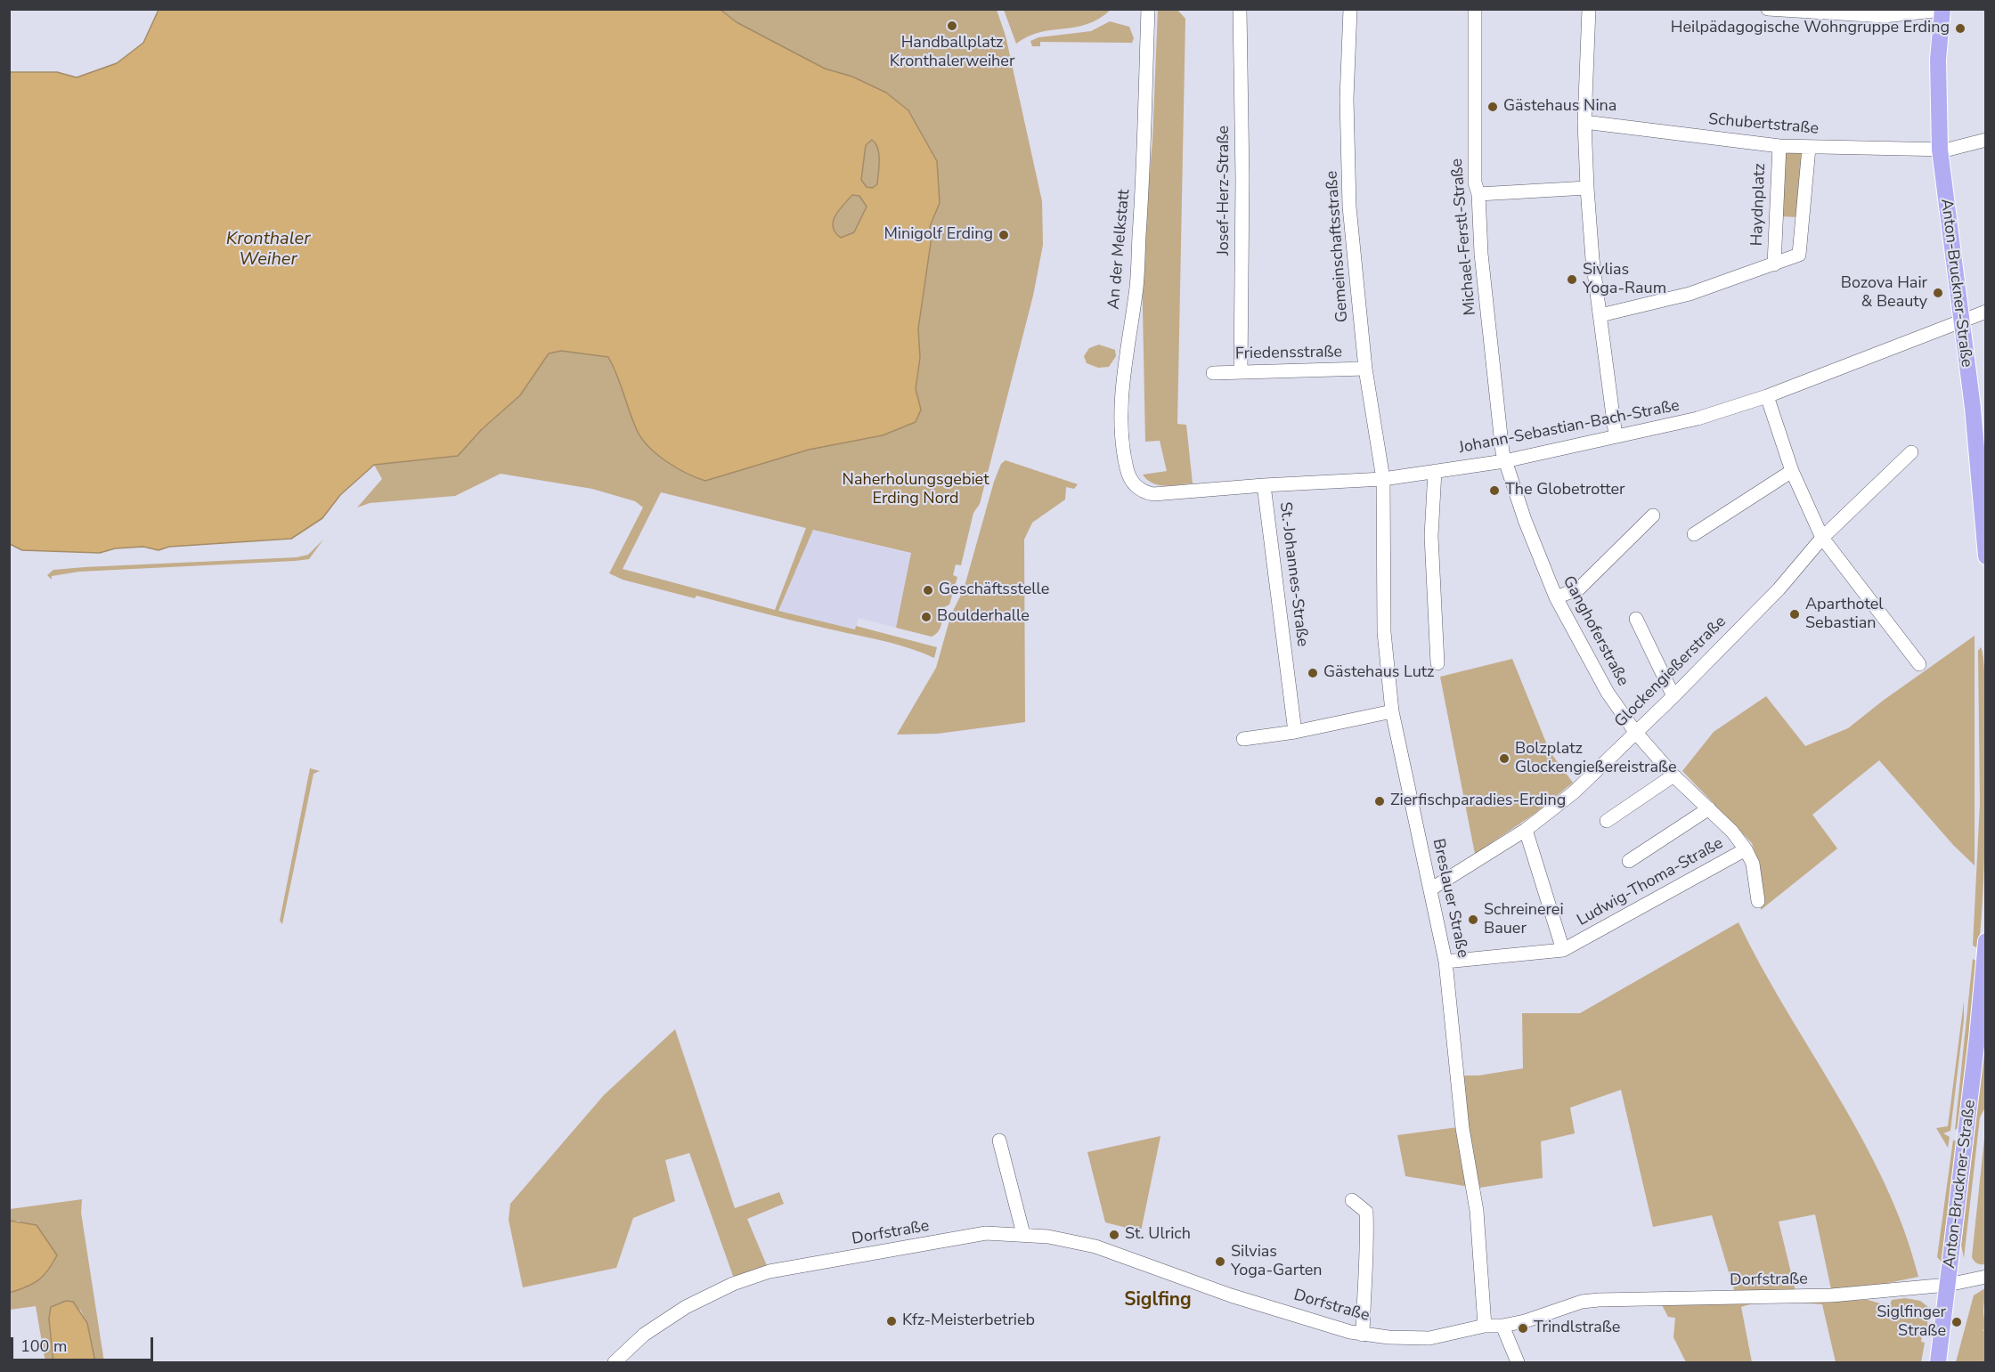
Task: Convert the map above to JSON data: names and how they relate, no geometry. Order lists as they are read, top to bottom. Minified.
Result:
{"streets":{"main road":["Anton-Bruckner-Straße"],"street":["Schubertstraße","Josef-Herz-Straße","Haydnplatz","Michael-Ferstl-Straße","Gemeinschaftsstraße","An der Melkstatt","Friedensstraße","Johann-Sebastian-Bach-Straße","St.-Johannes-Straße","Ganghoferstraße","Glockengießerstraße","Ludwig-Thoma-Straße","Breslauer Straße","Dorfstraße"]},"crossings":[["Schubertstraße","Haydnplatz"],["Schubertstraße","Anton-Bruckner-Straße"],["Josef-Herz-Straße","Friedensstraße"],["Michael-Ferstl-Straße","Johann-Sebastian-Bach-Straße"],["Michael-Ferstl-Straße","Ganghoferstraße"],["Gemeinschaftsstraße","Friedensstraße"],["Gemeinschaftsstraße","Johann-Sebastian-Bach-Straße"],["Gemeinschaftsstraße","Breslauer Straße"],["An der Melkstatt","Johann-Sebastian-Bach-Straße"],["Anton-Bruckner-Straße","Johann-Sebastian-Bach-Straße"],["Anton-Bruckner-Straße","Dorfstraße"],["Johann-Sebastian-Bach-Straße","St.-Johannes-Straße"],["Johann-Sebastian-Bach-Straße","Ganghoferstraße"],["Johann-Sebastian-Bach-Straße","Breslauer Straße"],["Ganghoferstraße","Glockengießerstraße"],["Ganghoferstraße","Ludwig-Thoma-Straße"],["Glockengießerstraße","Breslauer Straße"],["Ludwig-Thoma-Straße","Breslauer Straße"],["Breslauer Straße","Dorfstraße"]],"districts":["Siglfing"],"water":["Kronthaler Weiher"],"parks":["Naherholungsgebiet Erding Nord"],"places":["Handballplatz Kronthalerweiher","Heilpädagogische Wohngruppe Erding","Gästehaus Nina","Minigolf Erding","Sivlias Yoga-Raum","Bozova Hair & Beauty","The Globetrotter","Geschäftsstelle","Aparthotel Sebastian","Boulderhalle","Gästehaus Lutz","Bolzplatz Glockengießereistraße","Zierfischparadies-Erding","Schreinerei Bauer","St. Ulrich","Silvias Yoga-Garten","Kfz-Meisterbetrieb","Siglfinger Straße","Trindlstraße"],"scale_bar":"100 m"}
